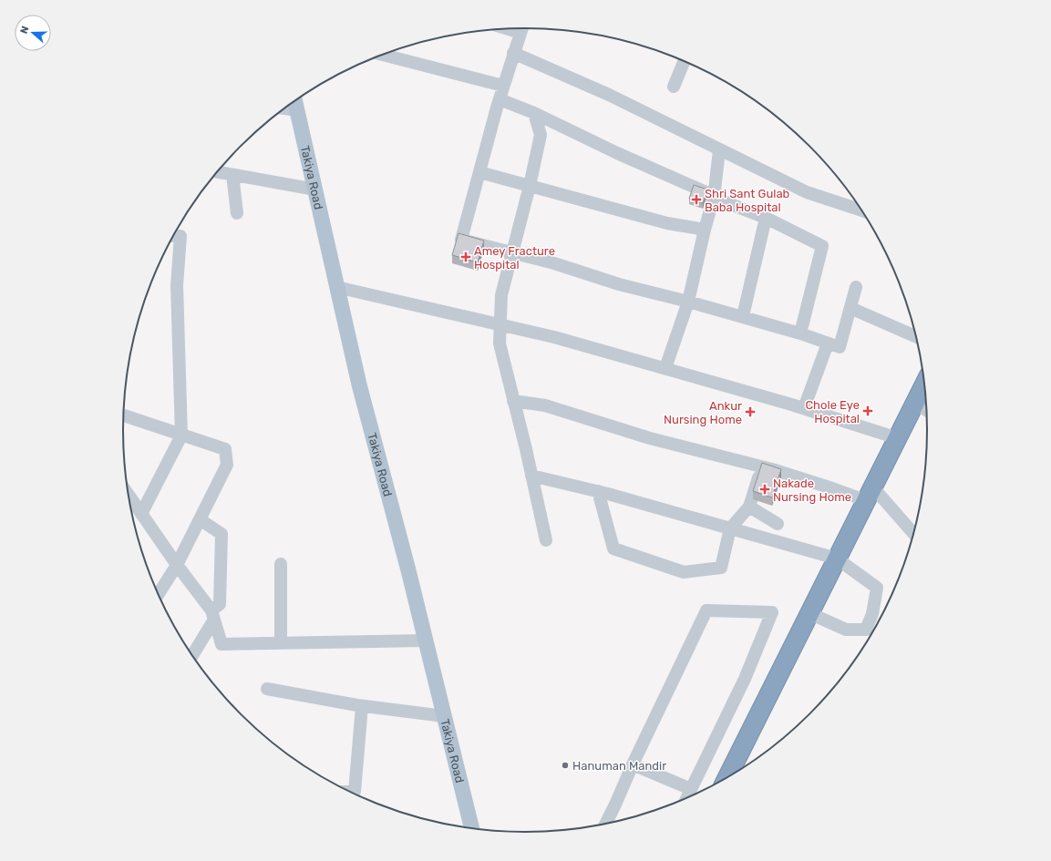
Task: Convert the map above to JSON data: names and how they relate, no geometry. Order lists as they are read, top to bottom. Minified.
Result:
{"streets":{"main road":["Takiya Road"]},"places":{"health":["Shri Sant Gulab Baba Hospital","Amey Fracture Hospital","Chole Eye Hospital","Ankur Nursing Home","Nakade Nursing Home"],"other":["Hanuman Mandir"]},"north":"left"}
